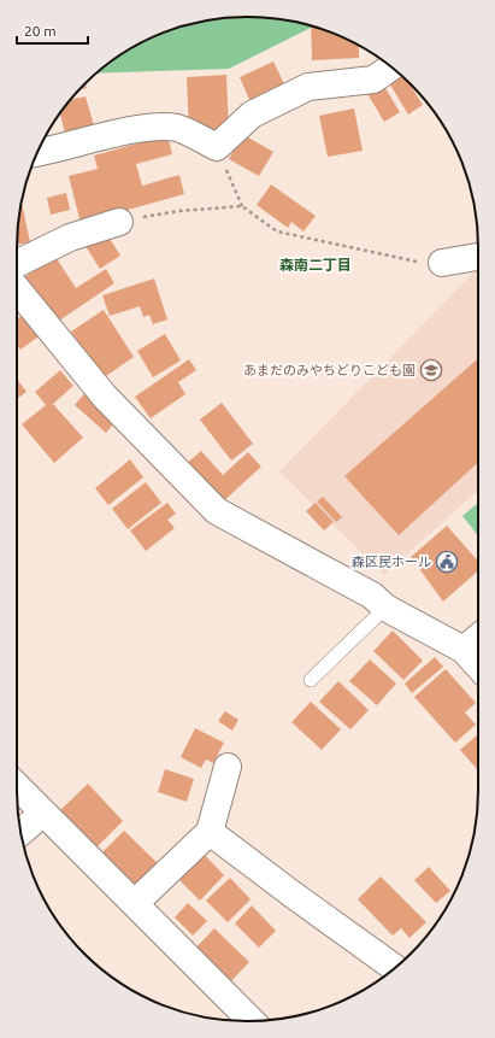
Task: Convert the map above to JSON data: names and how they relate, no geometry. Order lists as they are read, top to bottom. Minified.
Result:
{"districts":["森南二丁目"],"places":{"school or university":["あまだのみやちどりこども園"],"public building":["森区民ホール"]},"scale_bar":"20 m"}
